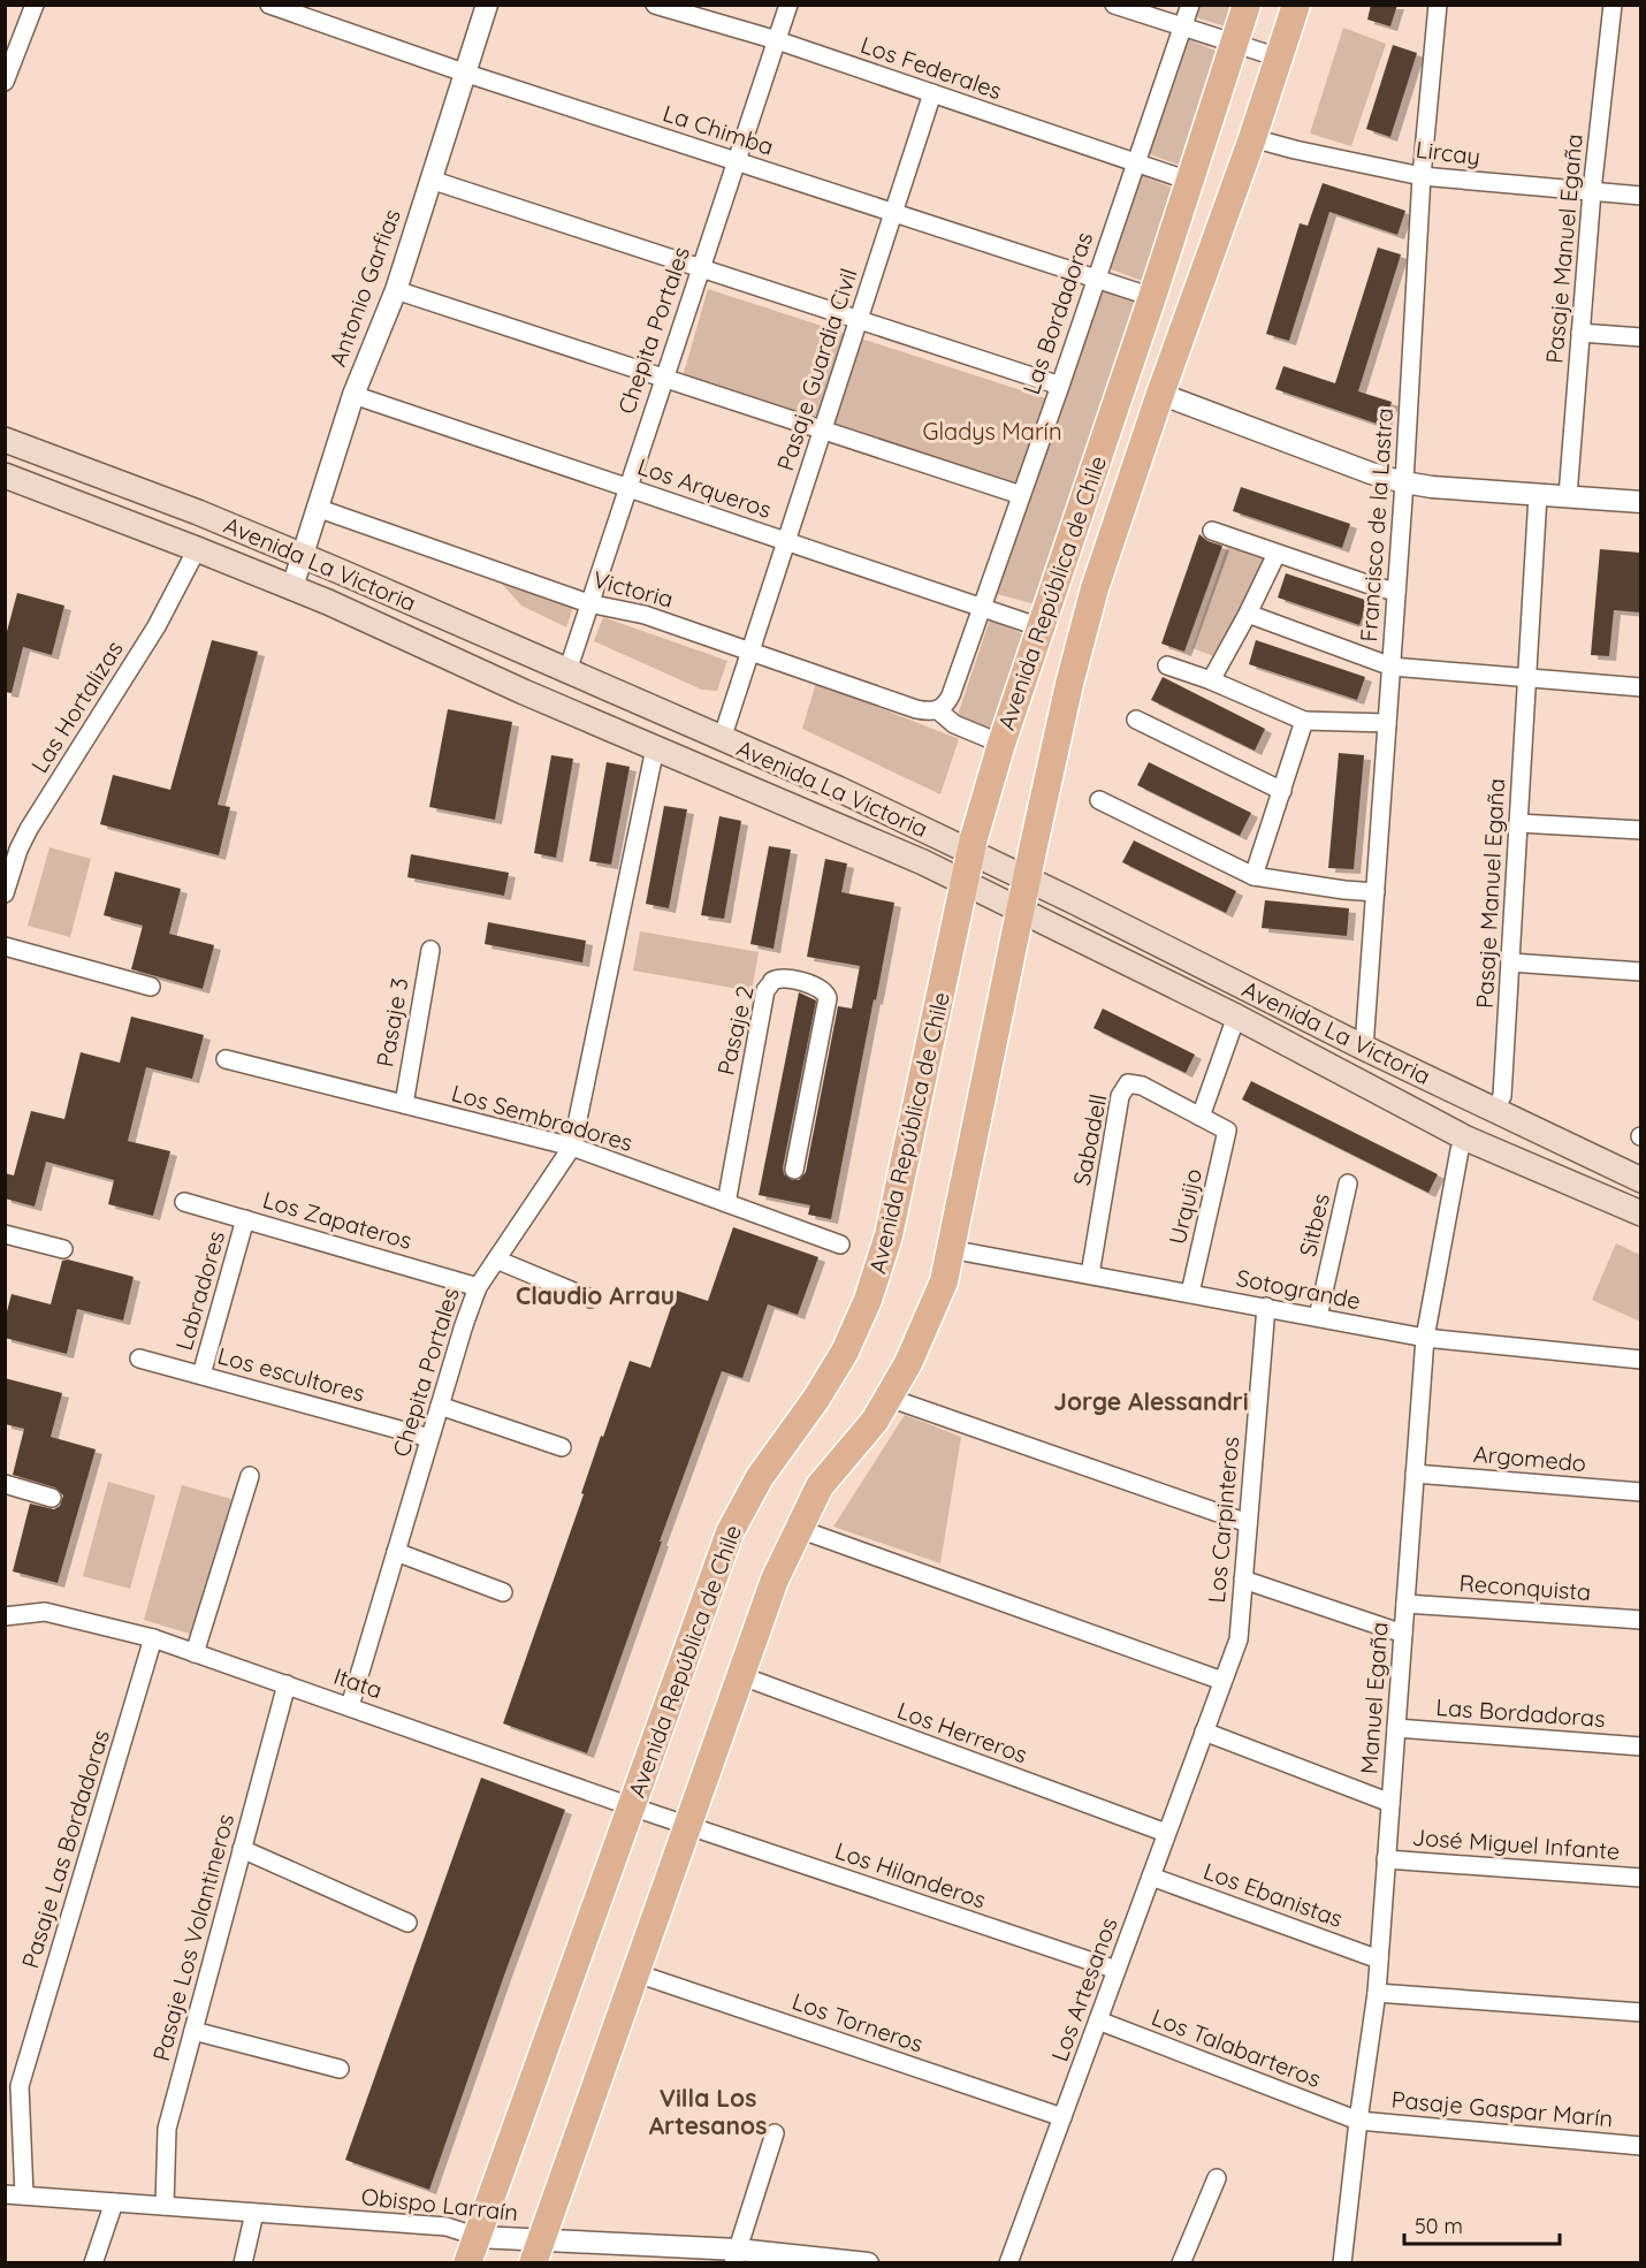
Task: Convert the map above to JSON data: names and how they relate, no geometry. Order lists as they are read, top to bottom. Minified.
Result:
{"streets":{"main road":["Avenida La Victoria","Avenida República de Chile"],"street":["Los Federales","La Chimba","Lircay","Pasaje Manuel Egaña","Antonio Garfias","Las Bordadoras","Chepita Portales","Pasaje Guardia Civil","Los Arqueros","Francisco de la Lastra","Victoria","Las Hortalizas","Pasaje 3","Pasaje 2","Los Sembradores","Sabadell","Urquijo","Los Zapateros","Sitbes","Sotogrande","Labradores","Los escultores","Argomedo","Los Carpinteros","Reconquista","Itata","Manuel Egaña","Los Herreros","José Miguel Infante","Pasaje Las Bordadoras","Los Hilanderos","Los Ebanistas","Pasaje Los Volantineros","Los Artesanos","Los Torneros","Los Talabarteros","Pasaje Gaspar Marín","Obispo Larraín"]},"crossings":[["Los Federales","Las Bordadoras"],["Los Federales","Chepita Portales"],["Los Federales","Pasaje Guardia Civil"],["Los Federales","Avenida República de Chile"],["La Chimba","Antonio Garfias"],["La Chimba","Las Bordadoras"],["La Chimba","Chepita Portales"],["La Chimba","Pasaje Guardia Civil"],["La Chimba","Avenida República de Chile"],["Lircay","Pasaje Manuel Egaña"],["Lircay","Francisco de la Lastra"],["Lircay","Avenida República de Chile"],["Pasaje Manuel Egaña","Avenida La Victoria"],["Antonio Garfias","Los Arqueros"],["Antonio Garfias","Avenida La Victoria"],["Antonio Garfias","Victoria"],["Las Bordadoras","Los Arqueros"],["Las Bordadoras","Victoria"],["Las Bordadoras","Manuel Egaña"],["Chepita Portales","Los Arqueros"],["Chepita Portales","Avenida La Victoria"],["Chepita Portales","Victoria"],["Chepita Portales","Los Sembradores"],["Chepita Portales","Los Zapateros"],["Chepita Portales","Los escultores"],["Chepita Portales","Itata"],["Pasaje Guardia Civil","Los Arqueros"],["Pasaje Guardia Civil","Avenida La Victoria"],["Pasaje Guardia Civil","Victoria"],["Los Arqueros","Avenida República de Chile"],["Francisco de la Lastra","Avenida La Victoria"],["Avenida La Victoria","Avenida República de Chile"],["Avenida La Victoria","Las Hortalizas"],["Avenida La Victoria","Manuel Egaña"],["Avenida República de Chile","Sotogrande"],["Avenida República de Chile","Itata"],["Avenida República de Chile","Los Herreros"],["Avenida República de Chile","Los Hilanderos"],["Avenida República de Chile","Los Torneros"],["Avenida República de Chile","Obispo Larraín"],["Pasaje 3","Los Sembradores"],["Pasaje 2","Los Sembradores"],["Sabadell","Urquijo"],["Sabadell","Sotogrande"],["Urquijo","Sotogrande"],["Los Zapateros","Labradores"],["Sitbes","Sotogrande"],["Sotogrande","Los Carpinteros"],["Sotogrande","Manuel Egaña"],["Labradores","Los escultores"],["Argomedo","Manuel Egaña"],["Los Carpinteros","Los Artesanos"],["Reconquista","Manuel Egaña"],["Itata","Pasaje Las Bordadoras"],["Itata","Los Hilanderos"],["Itata","Pasaje Los Volantineros"],["Manuel Egaña","José Miguel Infante"],["Manuel Egaña","Los Ebanistas"],["Manuel Egaña","Los Talabarteros"],["Manuel Egaña","Pasaje Gaspar Marín"],["Los Herreros","Los Artesanos"],["Pasaje Las Bordadoras","Obispo Larraín"],["Los Hilanderos","Los Artesanos"],["Los Ebanistas","Los Artesanos"],["Pasaje Los Volantineros","Obispo Larraín"],["Los Artesanos","Los Torneros"],["Los Artesanos","Los Talabarteros"],["Los Talabarteros","Pasaje Gaspar Marín"]],"districts":["Claudio Arrau","Jorge Alessandri","Villa Los Artesanos"],"parks":["Gladys Marín"],"scale_bar":"50 m"}
